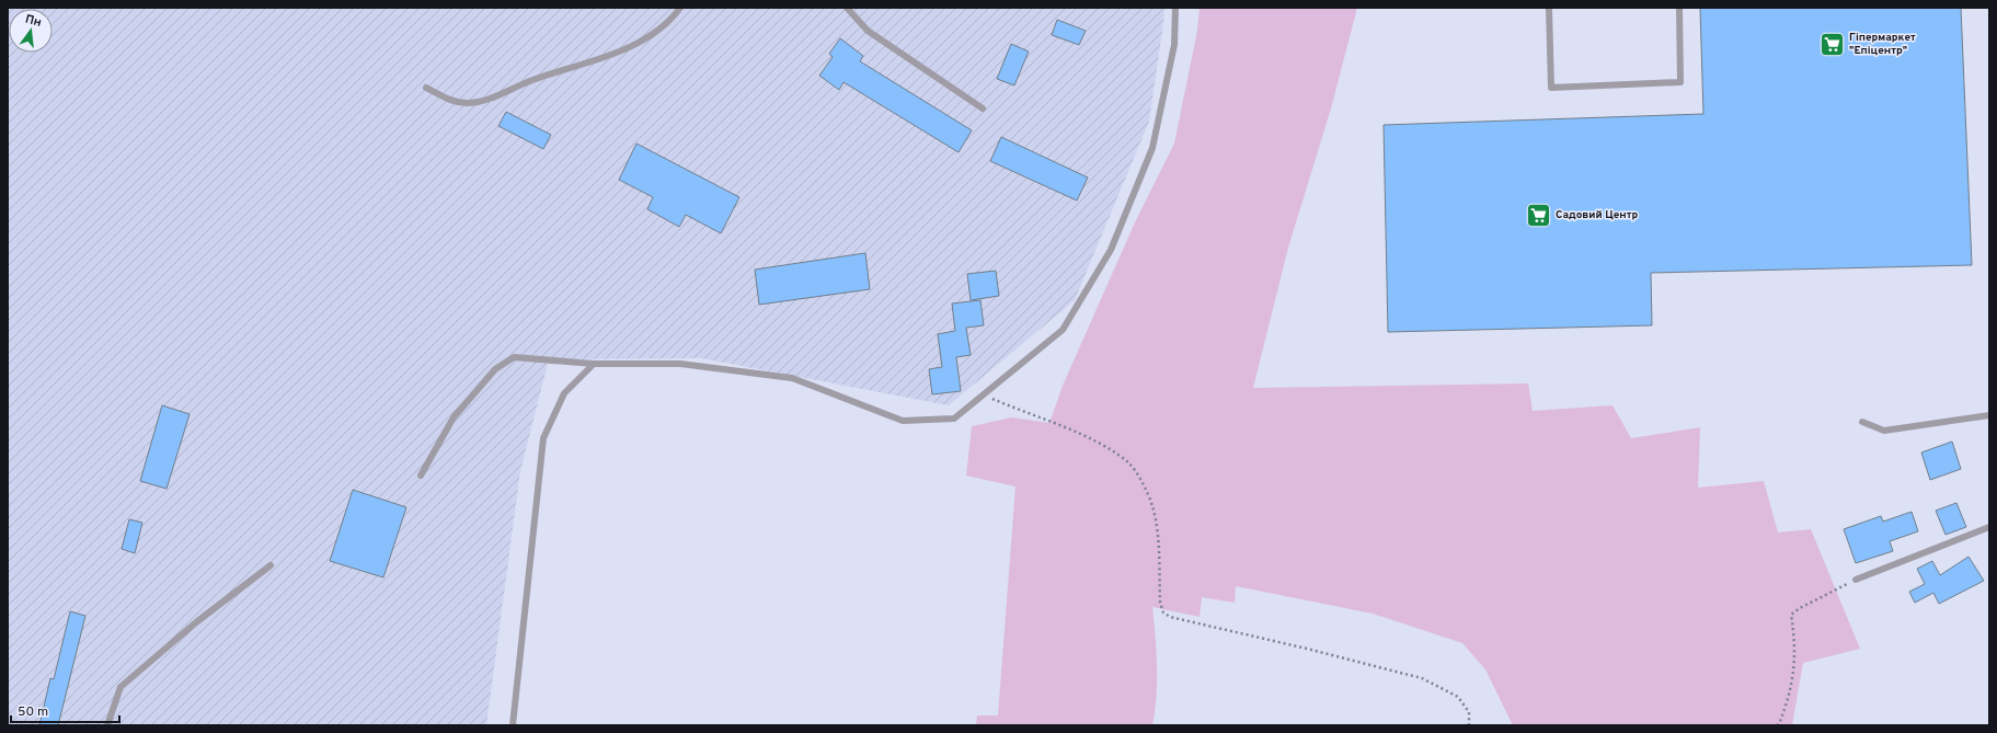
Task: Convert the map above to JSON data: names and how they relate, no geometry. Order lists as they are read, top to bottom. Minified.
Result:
{"places":{"supermarket":["Гіпермаркет \"Епіцентр\"","Садовий Центр"]},"scale_bar":"50 m","north":"top"}
